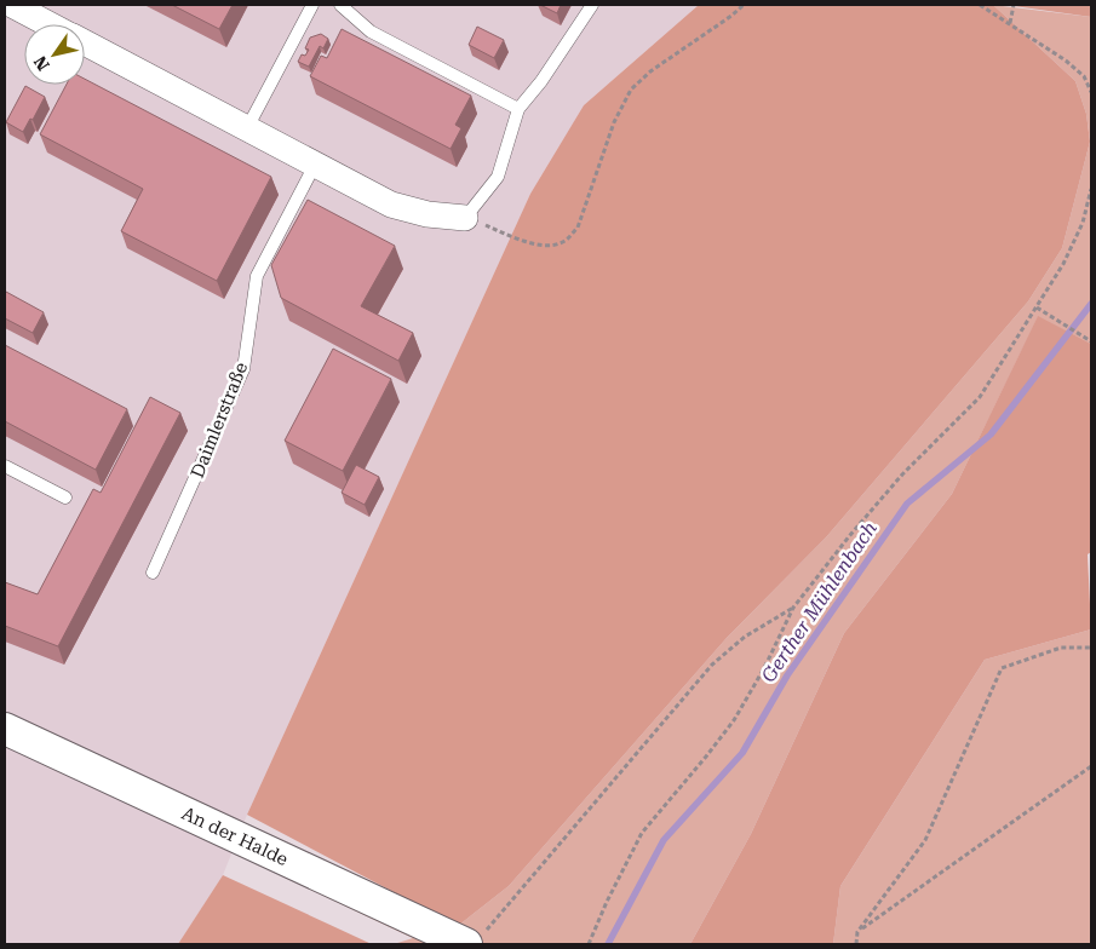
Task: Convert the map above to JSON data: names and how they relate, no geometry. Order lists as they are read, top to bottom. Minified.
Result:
{"streets":{"street":["An der Halde"],"lane":["Daimlerstraße"]},"water":["Gerther Mühlenbach"],"north":"bottom left"}
